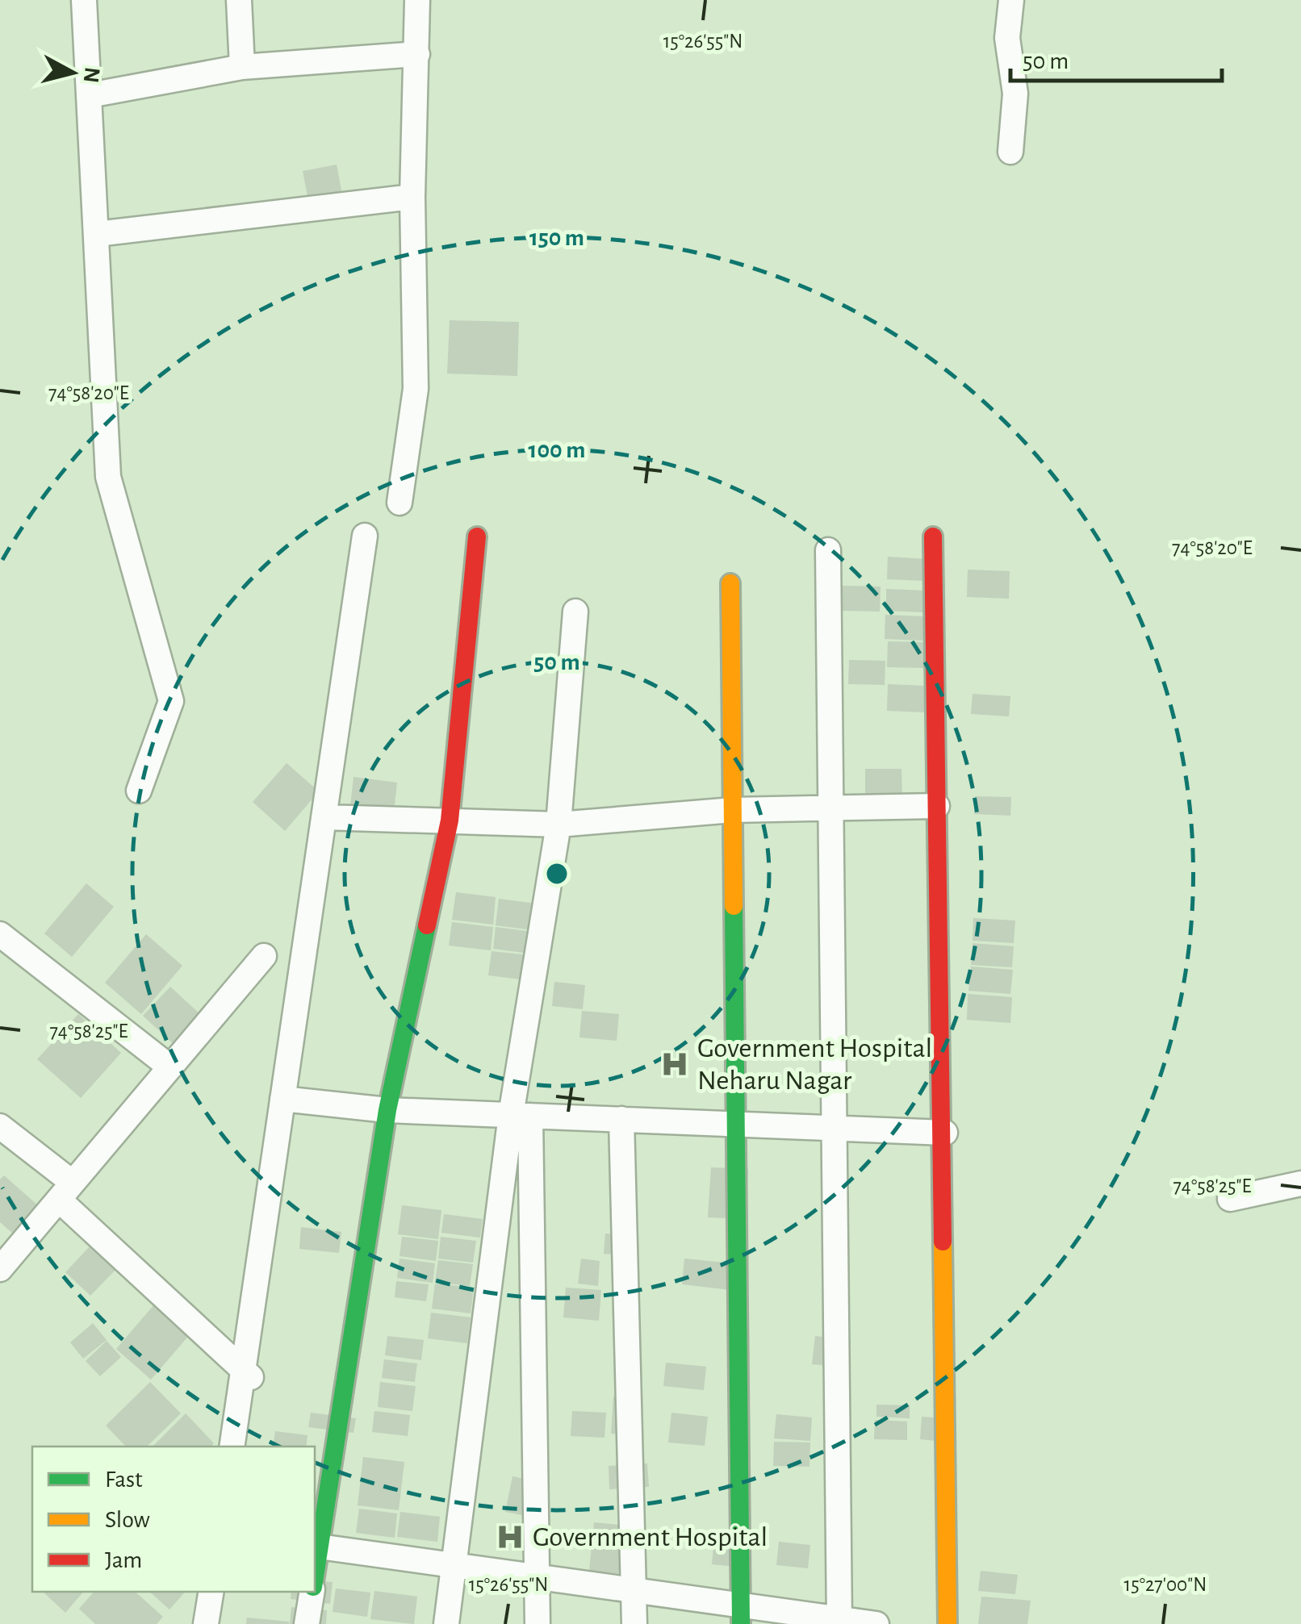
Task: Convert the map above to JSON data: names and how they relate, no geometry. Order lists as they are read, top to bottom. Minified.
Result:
{"places":{"hospital":["Government Hospital Neharu Nagar","Government Hospital"]},"legend":["Fast","Slow","Jam"],"scale_bar":"50 m","north":"right","coordinates":["15°26'55\"N","74°58'20\"E","74°58'25\"E","15°27'00\"N"],"rings":["150 m","100 m","50 m"]}
